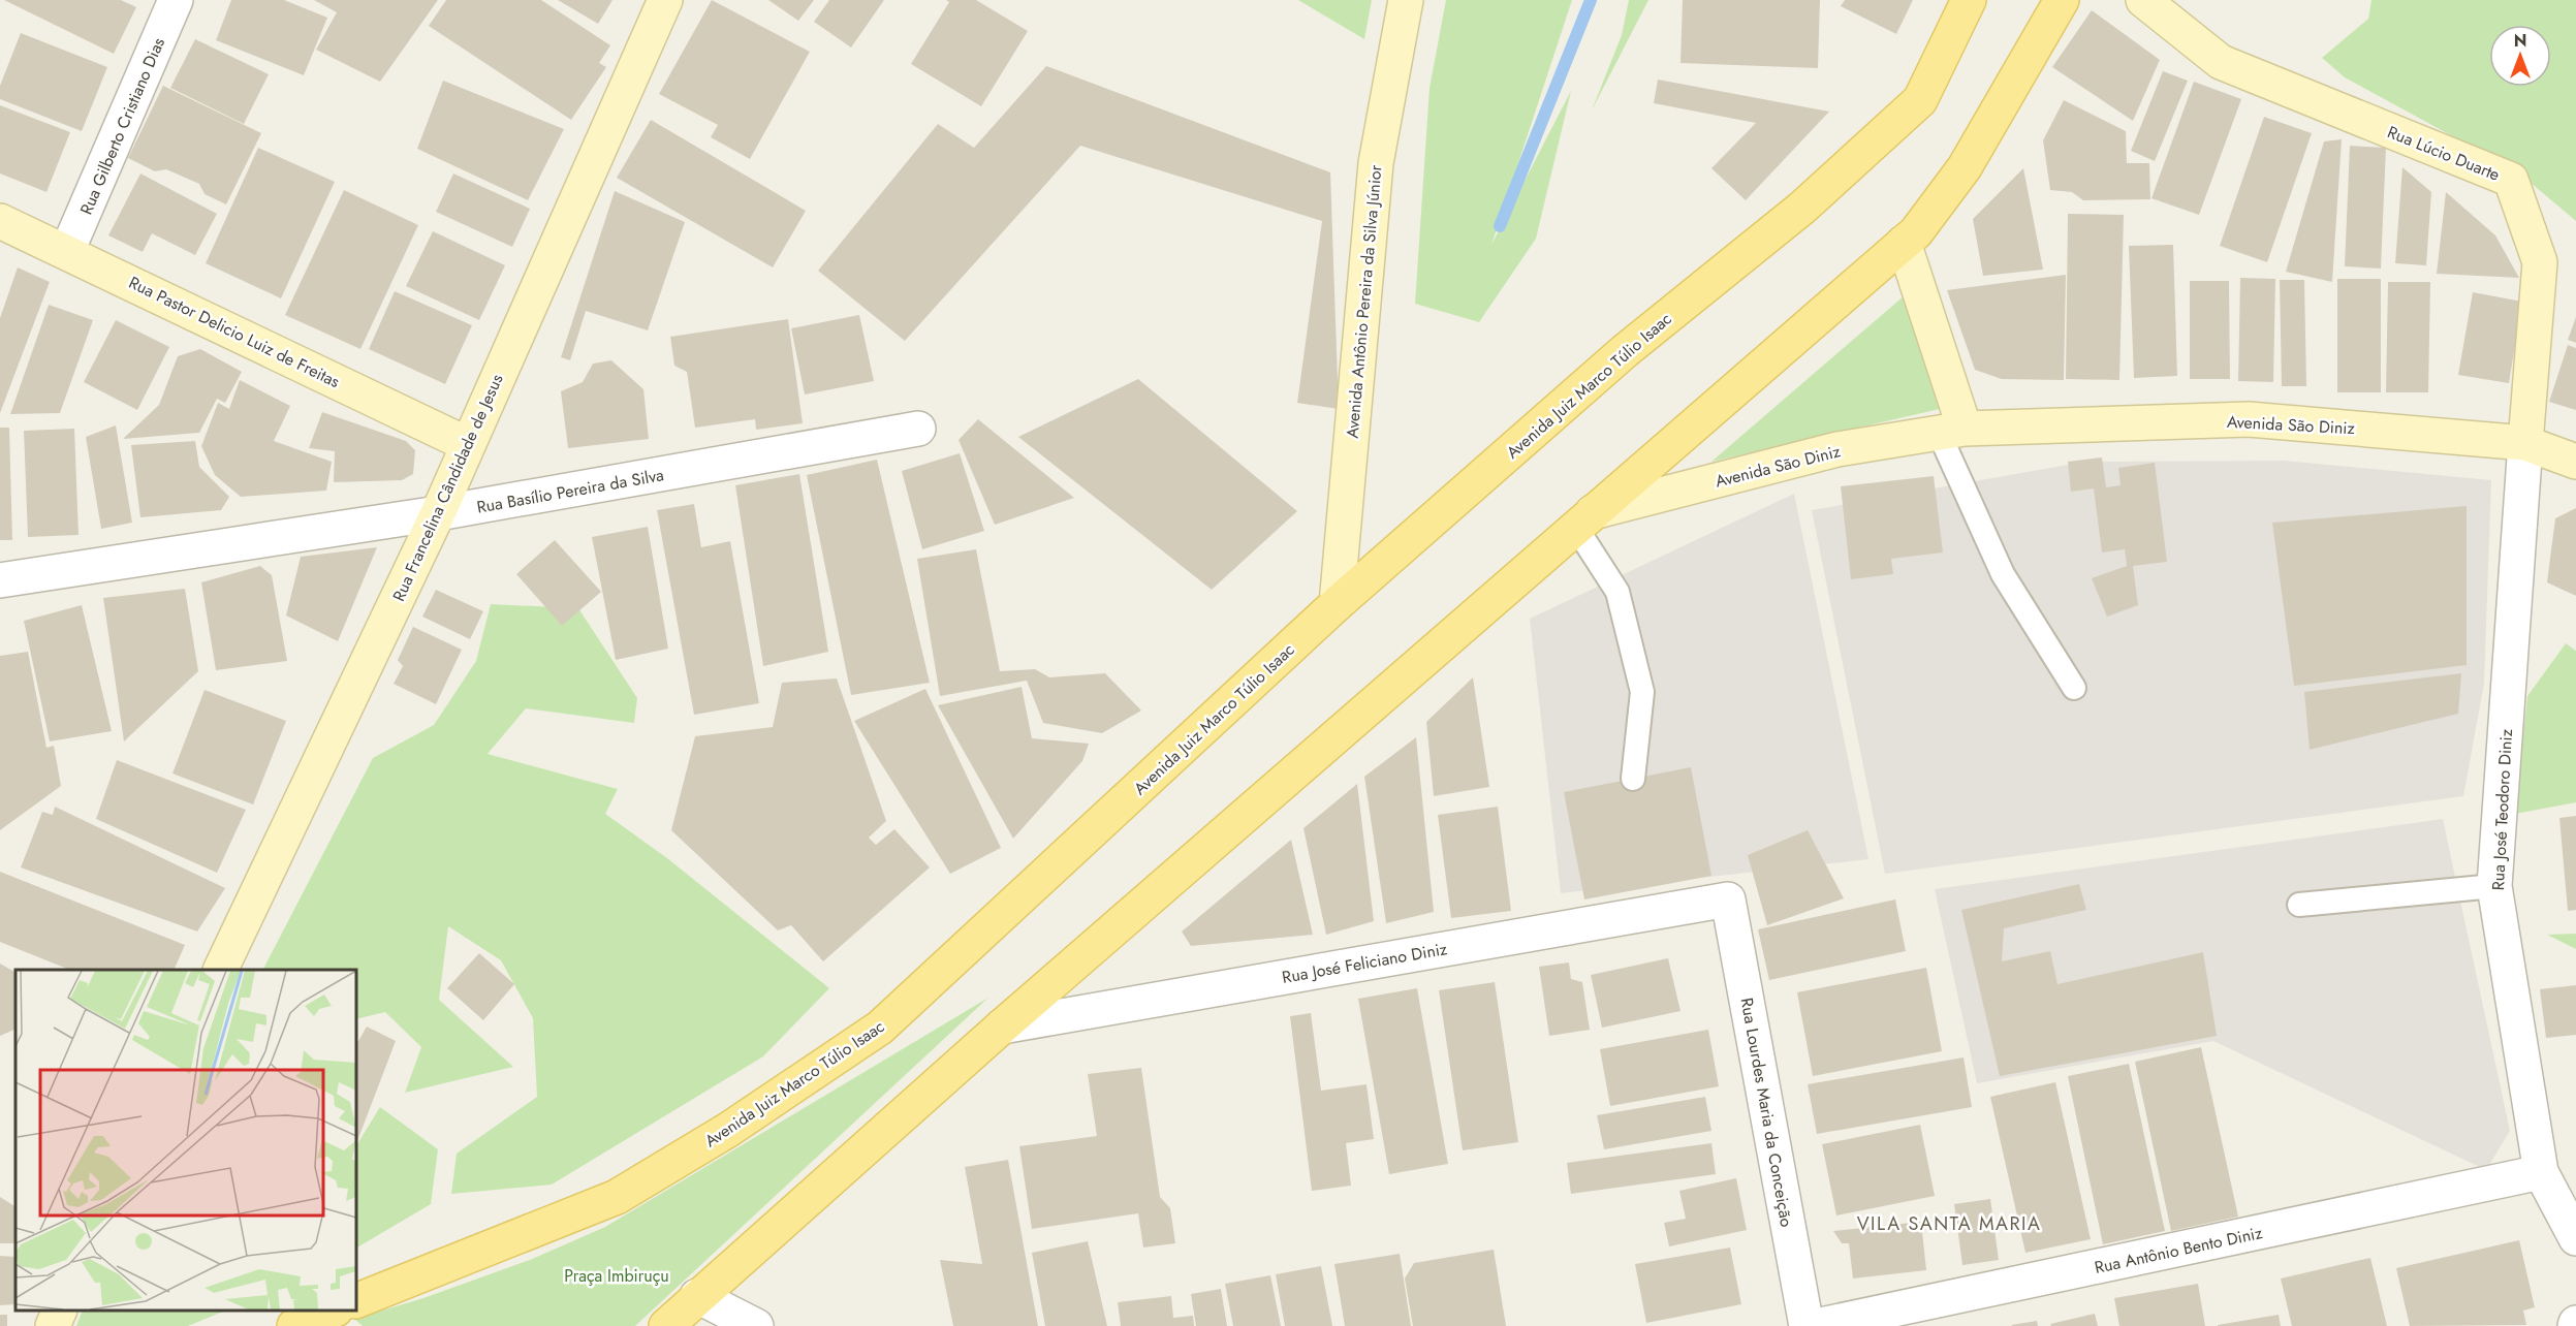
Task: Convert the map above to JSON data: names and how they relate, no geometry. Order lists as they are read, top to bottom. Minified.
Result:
{"streets":{"main road":["Avenida Juiz Marco Túlio Isaac"],"street":["Rua Gilberto Cristiano Dias","Rua Lúcio Duarte","Avenida Antônio Pereira da Silva Júnior","Rua Pastor Delicio Luiz de Freitas","Avenida São Diniz","Rua Francelina Cândidade de Jesus","Rua Basílio Pereira da Silva","Rua José Teodoro Diniz","Rua José Feliciano Diniz","Rua Lourdes Maria da Conceição","Rua Antônio Bento Diniz"]},"crossings":[["Rua Gilberto Cristiano Dias","Rua Pastor Delicio Luiz de Freitas"],["Rua Lúcio Duarte","Avenida São Diniz"],["Rua Lúcio Duarte","Rua José Teodoro Diniz"],["Avenida Antônio Pereira da Silva Júnior","Avenida Juiz Marco Túlio Isaac"],["Rua Pastor Delicio Luiz de Freitas","Rua Francelina Cândidade de Jesus"],["Avenida São Diniz","Rua José Teodoro Diniz"],["Rua Francelina Cândidade de Jesus","Rua Basílio Pereira da Silva"],["Rua José Teodoro Diniz","Rua Antônio Bento Diniz"],["Rua José Feliciano Diniz","Rua Lourdes Maria da Conceição"]],"districts":["VILA SANTA MARIA"],"parks":["Praça Imbiruçu"],"north":"top"}
